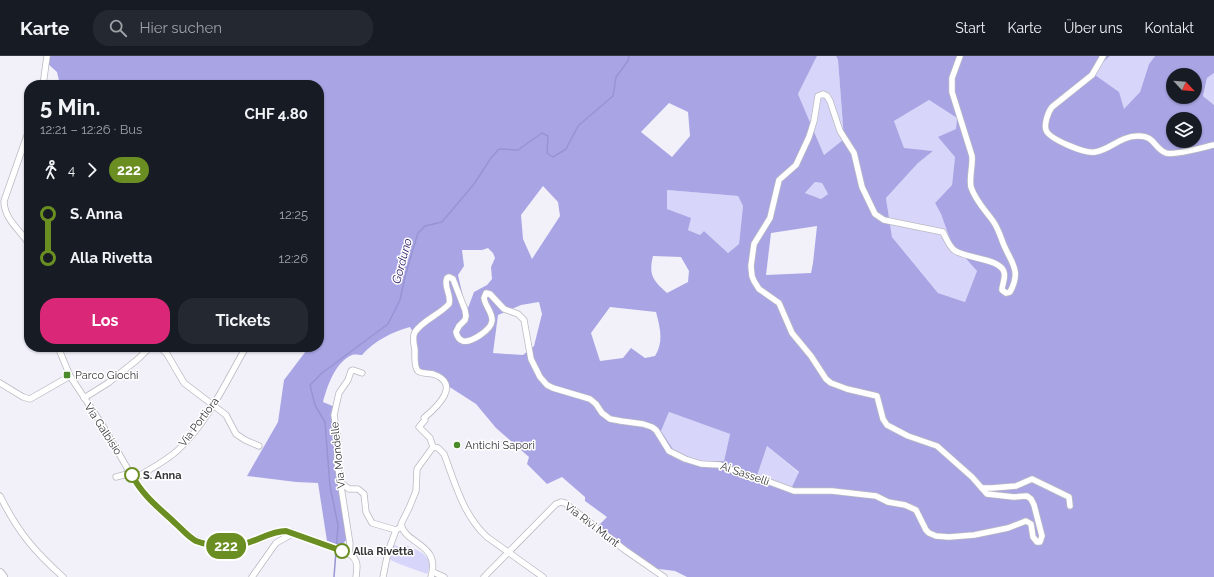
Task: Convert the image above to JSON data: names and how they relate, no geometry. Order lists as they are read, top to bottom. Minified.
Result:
{"streets":{"street":["Via Portiora","Via Galbisio","Via Mondelle","Ai Sasselli","Via Rivi Munt"]},"crossings":[["Via Portiora","Via Galbisio"],["Via Galbisio","Via Mondelle"]],"water":["Gorduno"],"places":{"transit":["Parco Giochi"],"other":["Antichi Sapori","S. Anna","Alla Rivetta"]},"lines":["bus line 222"],"north":"bottom right","page":{"header":"Karte","search":"Hier suchen","nav":["Start","Karte","Über uns","Kontakt"],"on_map":"222","heading":["5 Min.","12:21 – 12:26 · Bus","CHF 4.80"],"legs":["4","222"],"list":[{"name":"S. Anna","value":"12:25"},{"name":"Alla Rivetta","value":"12:26"}],"buttons":["Los","Tickets"]}}
